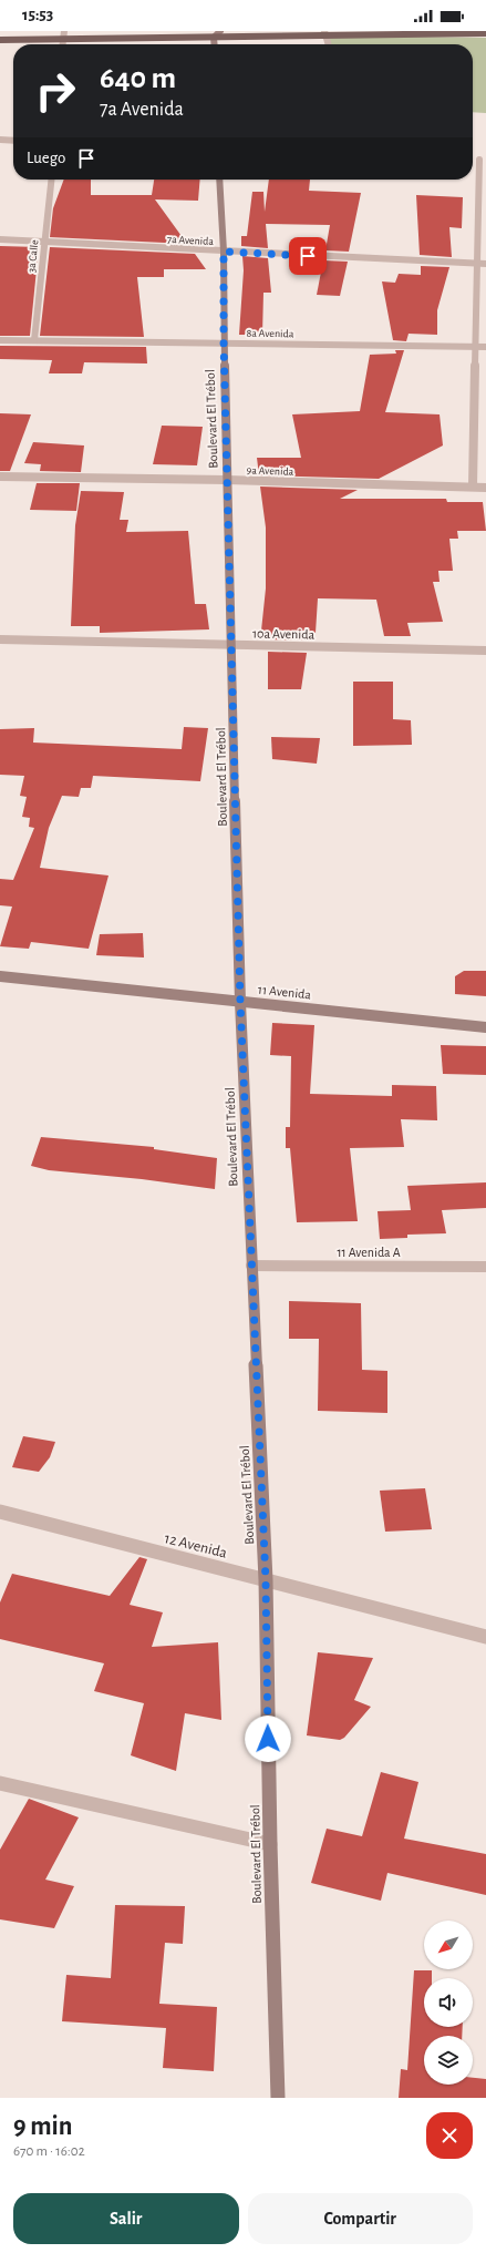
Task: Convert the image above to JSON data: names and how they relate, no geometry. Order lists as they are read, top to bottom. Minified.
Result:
{"streets":{"main road":["Boulevard El Trébol","11 Avenida"],"street":["7a Avenida","3a Calle","8a Avenida","9a Avenida","10a Avenida","11 Avenida A","12 Avenida"]},"crossings":[["7a Avenida","3a Calle"],["7a Avenida","Boulevard El Trébol"],["3a Calle","8a Avenida"],["8a Avenida","Boulevard El Trébol"],["Boulevard El Trébol","9a Avenida"],["Boulevard El Trébol","10a Avenida"],["Boulevard El Trébol","11 Avenida"],["Boulevard El Trébol","11 Avenida A"],["Boulevard El Trébol","12 Avenida"]],"north":"bottom left","page":{"status":"15:53","turn":["640 m","7a Avenida"],"then":"Luego","heading":["9 min","670 m · 16:02"],"buttons":["Salir","Compartir"]}}
